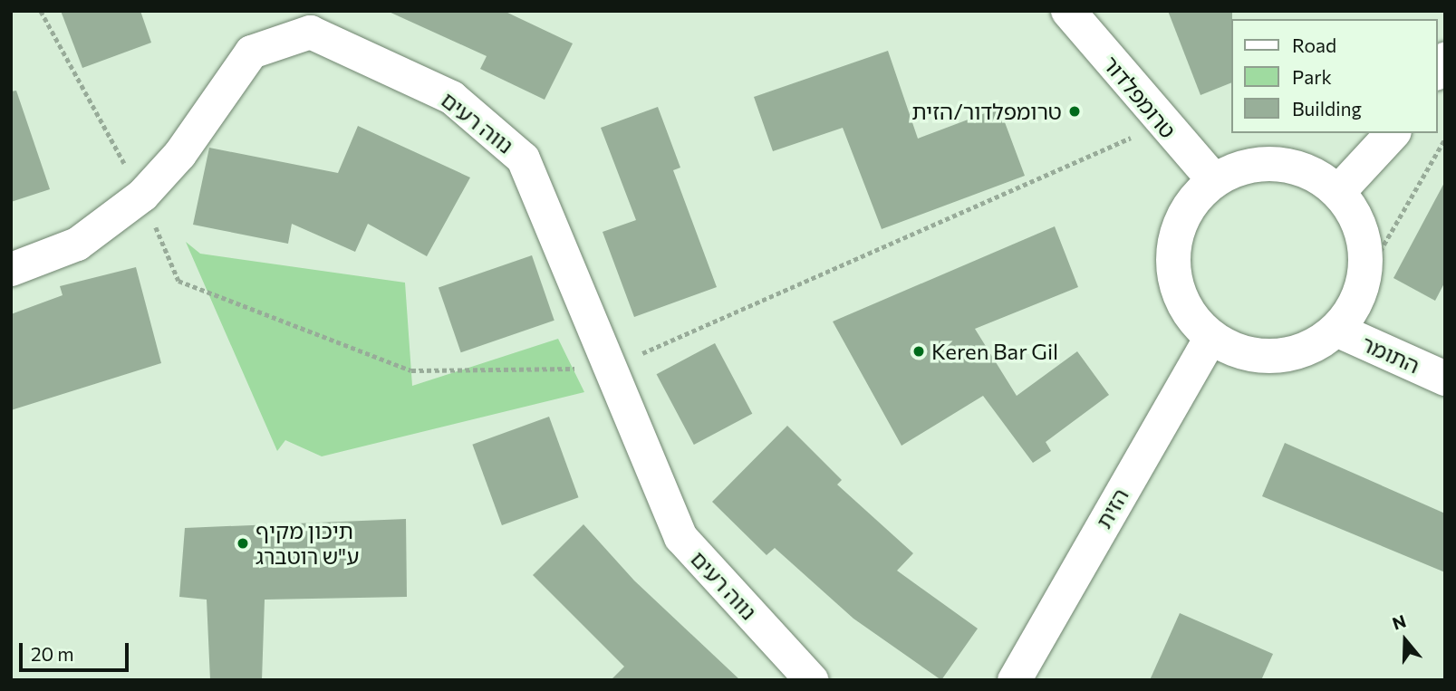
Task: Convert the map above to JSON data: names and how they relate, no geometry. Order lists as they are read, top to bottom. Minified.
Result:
{"streets":{"street":["טרומפלדור","נווה רעים","התומר","הזית"]},"crossings":[["טרומפלדור","התומר"],["טרומפלדור","הזית"],["התומר","הזית"]],"places":["טרומפלדור/הזית","Keren Bar Gil","תיכון מקיף ע\"ש רוטברג"],"legend":["Road","Park","Building"],"scale_bar":"20 m","north":"top"}
